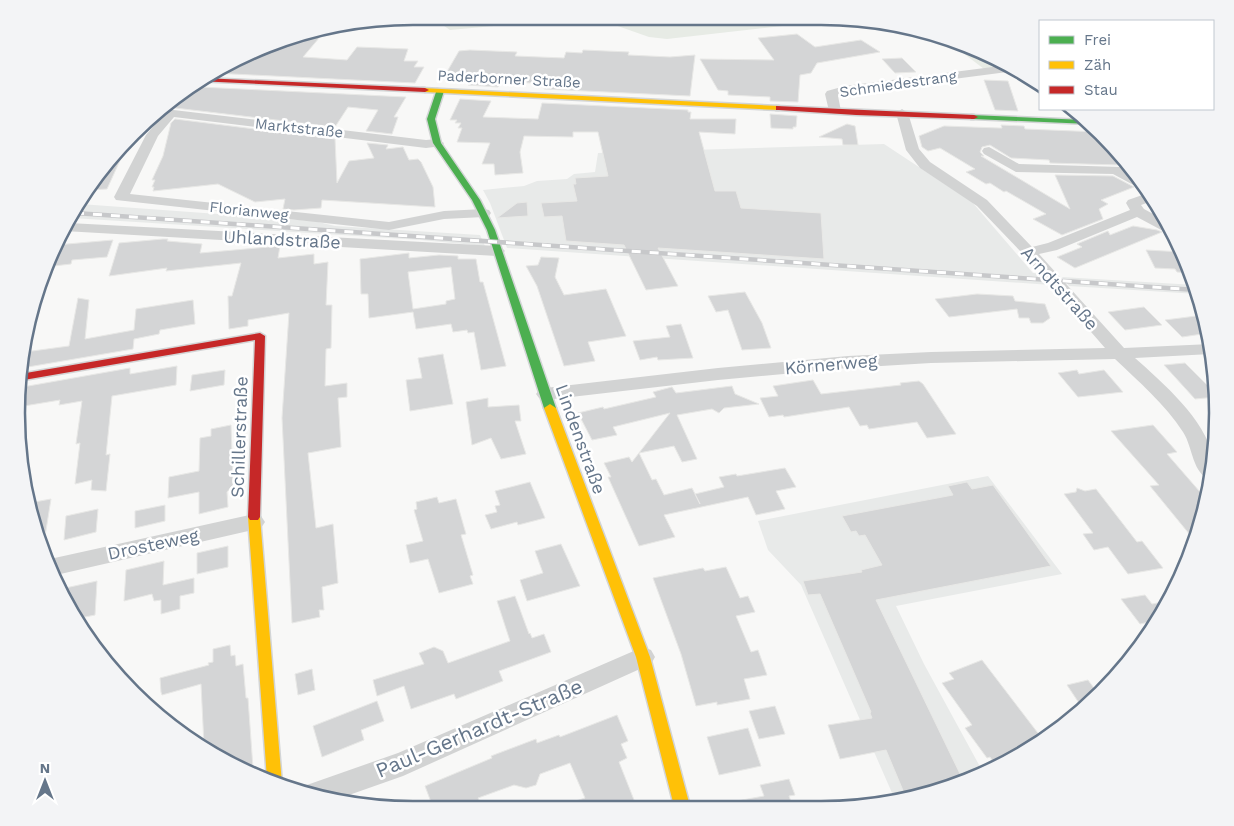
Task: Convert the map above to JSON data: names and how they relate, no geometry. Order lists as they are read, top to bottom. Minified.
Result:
{"streets":{"street":["Paderborner Straße","Schmiedestrang","Marktstraße","Florianweg","Uhlandstraße","Arndtstraße","Körnerweg","Schillerstraße","Lindenstraße","Drosteweg","Paul-Gerhardt-Straße"]},"crossings":[["Paderborner Straße","Schmiedestrang"],["Paderborner Straße","Arndtstraße"],["Paderborner Straße","Lindenstraße"],["Marktstraße","Lindenstraße"],["Florianweg","Lindenstraße"],["Uhlandstraße","Lindenstraße"],["Arndtstraße","Körnerweg"],["Körnerweg","Lindenstraße"],["Schillerstraße","Drosteweg"],["Lindenstraße","Paul-Gerhardt-Straße"]],"legend":["Frei","Zäh","Stau"],"north":"top"}
